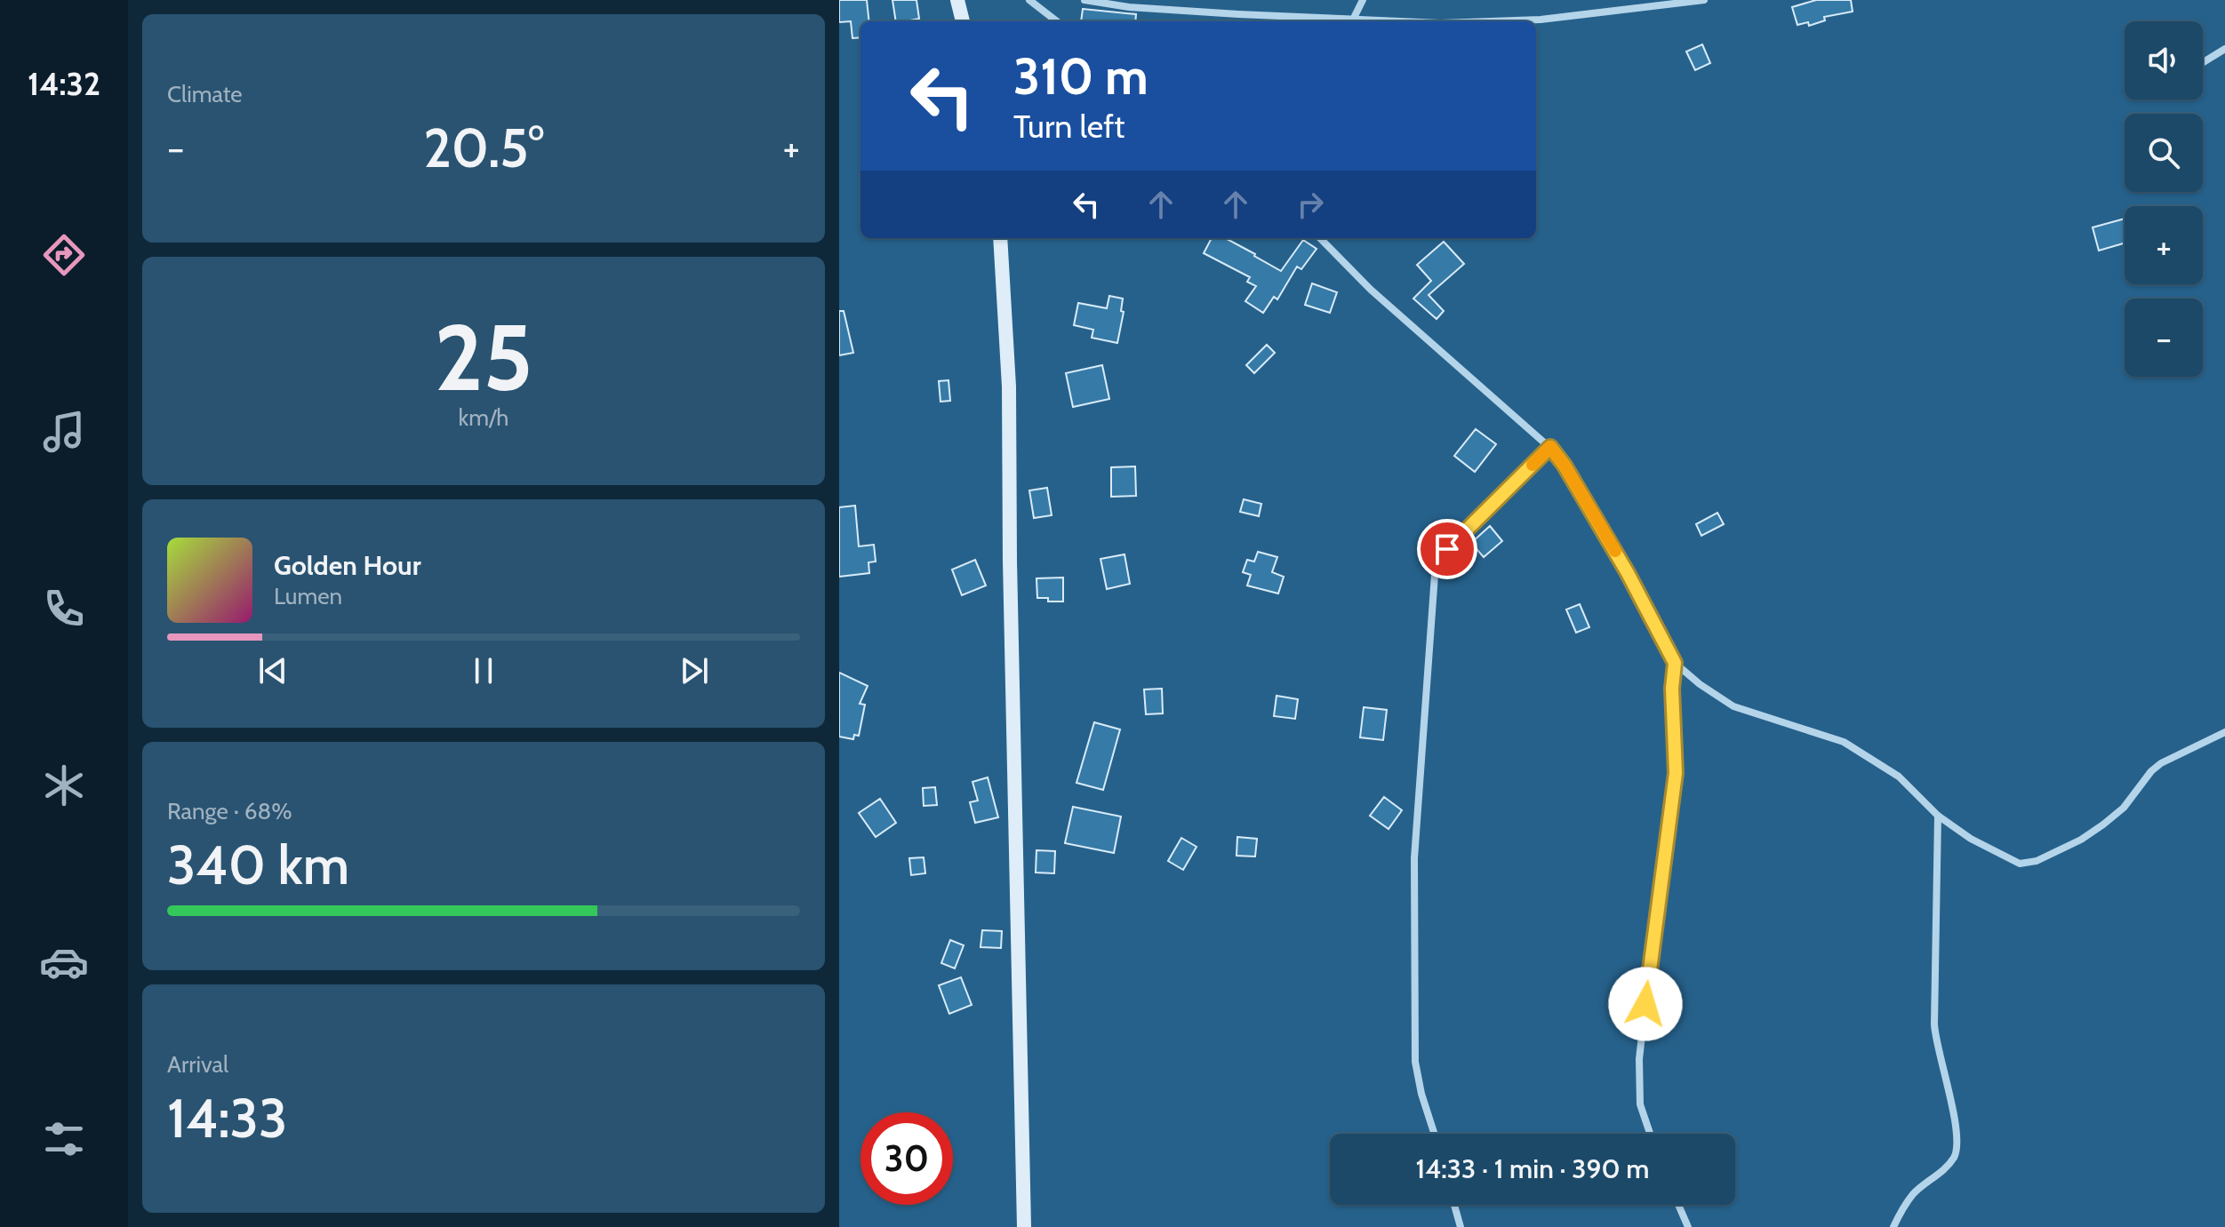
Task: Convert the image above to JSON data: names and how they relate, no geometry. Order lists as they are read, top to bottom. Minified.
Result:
{"page":{"tabs":"14:32","tile":["Climate",["25","km/h"],["Range · 68%","340 km"],["Arrival","14:33"]],"map_buttons":["+","−"],"turn":["310 m","Turn left"],"heat":["−","20.5°","+"],"song":["Golden Hour","Lumen"],"limit":"30","trip":"14:33 · 1 min · 390 m"}}
